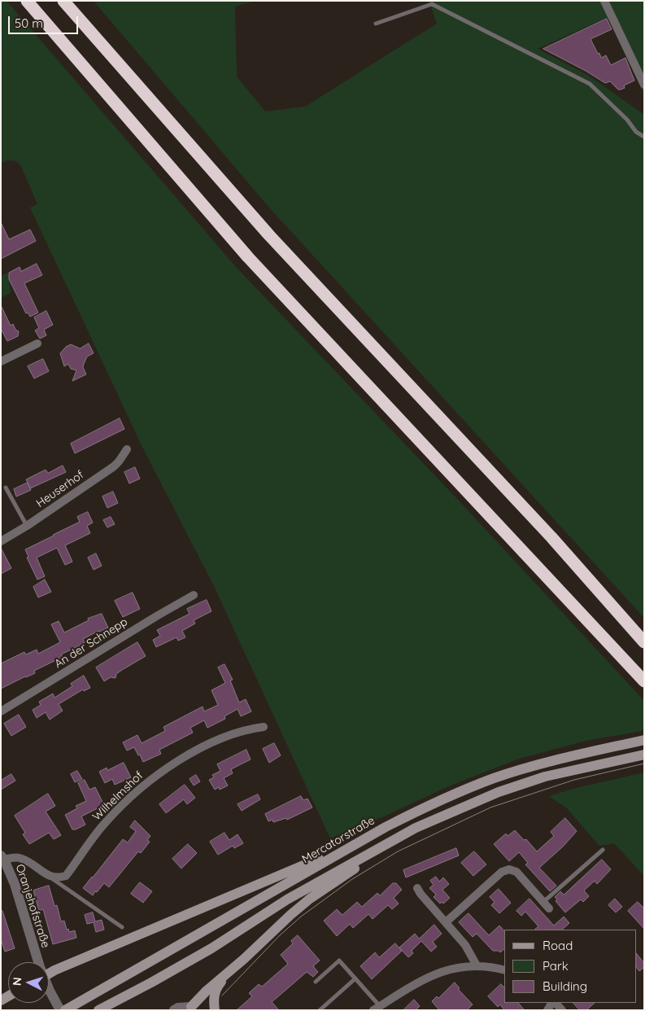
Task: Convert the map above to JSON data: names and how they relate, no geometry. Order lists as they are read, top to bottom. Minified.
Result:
{"streets":{"main road":["Mercatorstraße"],"street":["Heuserhof","An der Schnepp","Wilhelmshof","Oranjehofstraße"]},"legend":["Road","Park","Building"],"scale_bar":"50 m","north":"left"}
